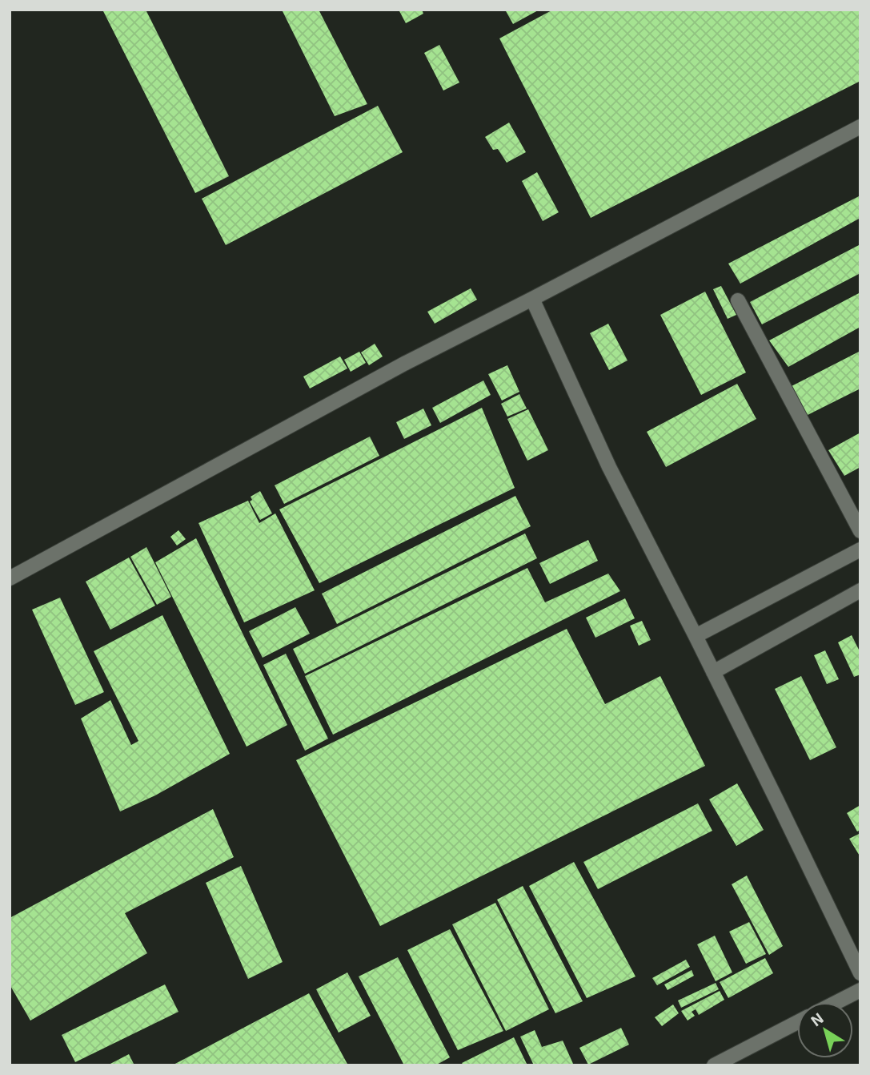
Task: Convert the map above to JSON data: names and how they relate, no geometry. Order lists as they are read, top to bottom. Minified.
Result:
{"north":"top left"}
